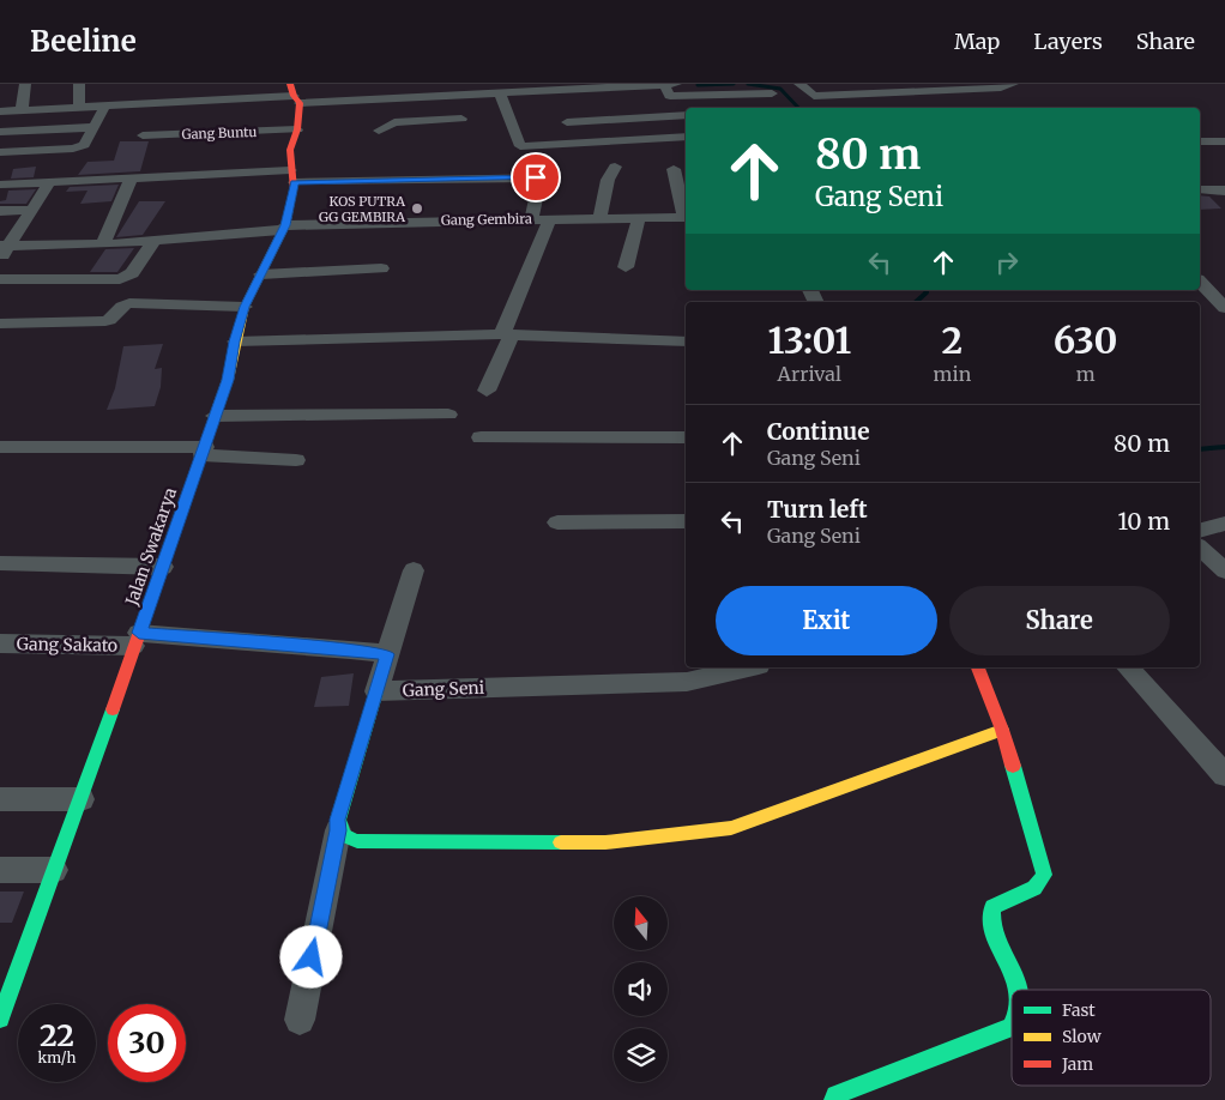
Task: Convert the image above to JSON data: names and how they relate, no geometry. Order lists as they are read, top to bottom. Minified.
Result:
{"streets":{"street":["Gang Buntu","Gang Gembira","Jalan Swakarya","Gang Sakato","Gang Seni"]},"crossings":[["Gang Buntu","Jalan Swakarya"],["Gang Gembira","Jalan Swakarya"],["Jalan Swakarya","Gang Sakato"]],"places":["KOS PUTRA GG GEMBIRA"],"legend":["Fast","Slow","Jam"],"north":"top","page":{"header":"Beeline","nav":["Map","Layers","Share"],"turn":["80 m","Gang Seni"],"eta":["13:01","Arrival","2","min","630","m"],"list":[{"name":"Continue","note":"Gang Seni","value":"80 m"},{"name":"Turn left","note":"Gang Seni","value":"10 m"}],"buttons":["Exit","Share"],"speed":"22 km/h","limit":"30"}}
